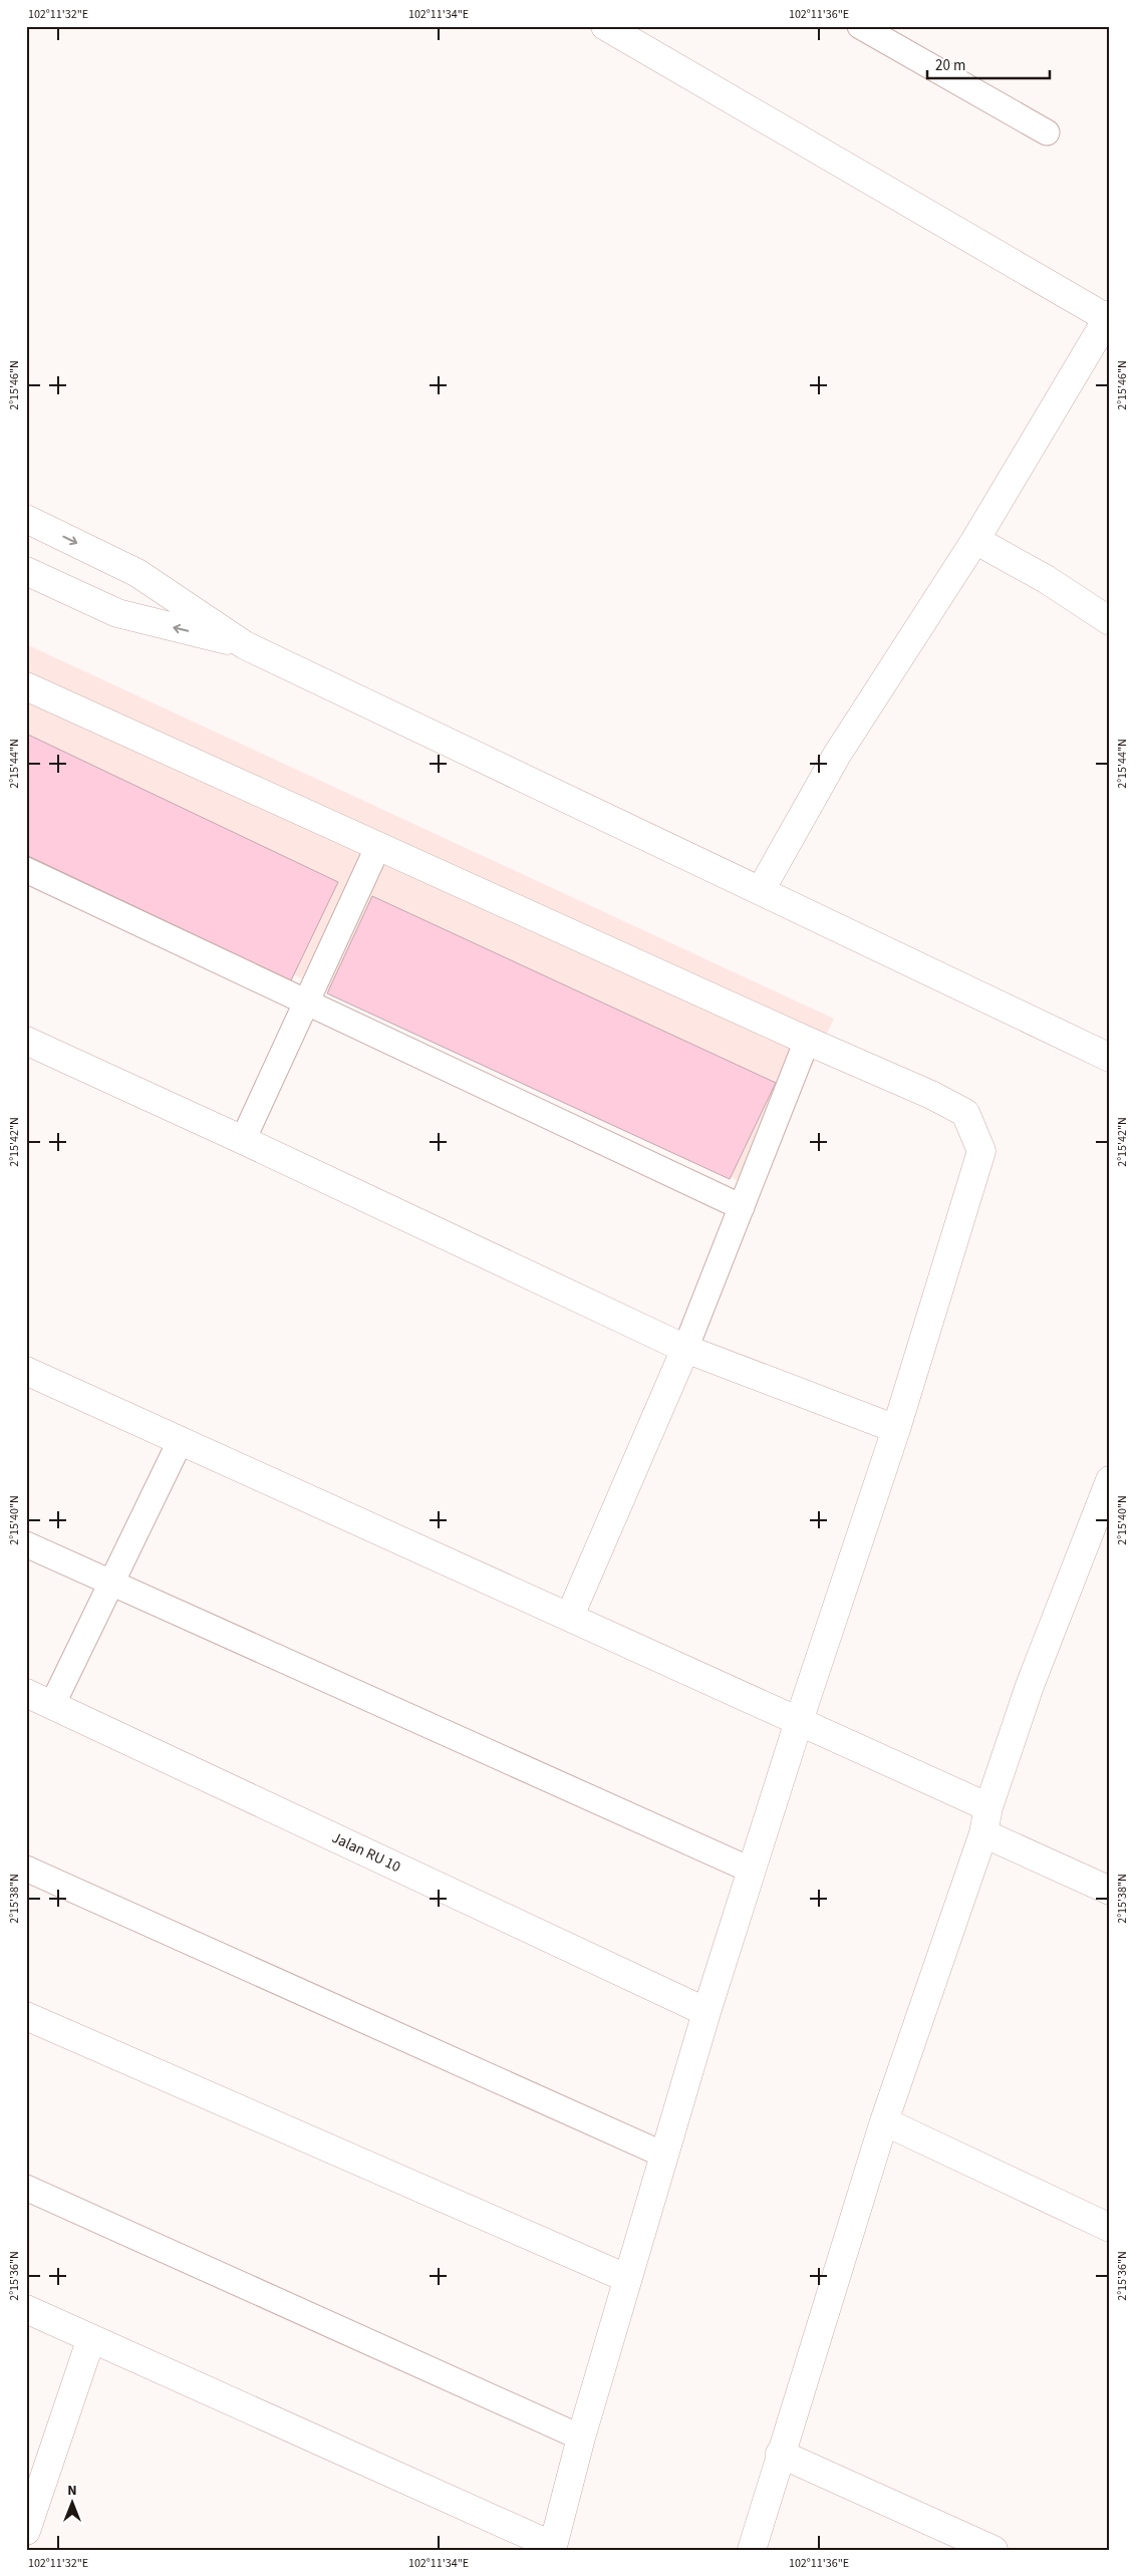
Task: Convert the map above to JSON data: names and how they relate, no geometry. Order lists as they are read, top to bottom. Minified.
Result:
{"streets":{"street":["Jalan RU 10"]},"scale_bar":"20 m","north":"top","coordinates":["102°11'32\"E","102°11'34\"E","102°11'36\"E","2°15'46\"N","2°15'44\"N","2°15'42\"N","2°15'40\"N","2°15'38\"N","2°15'36\"N"]}
